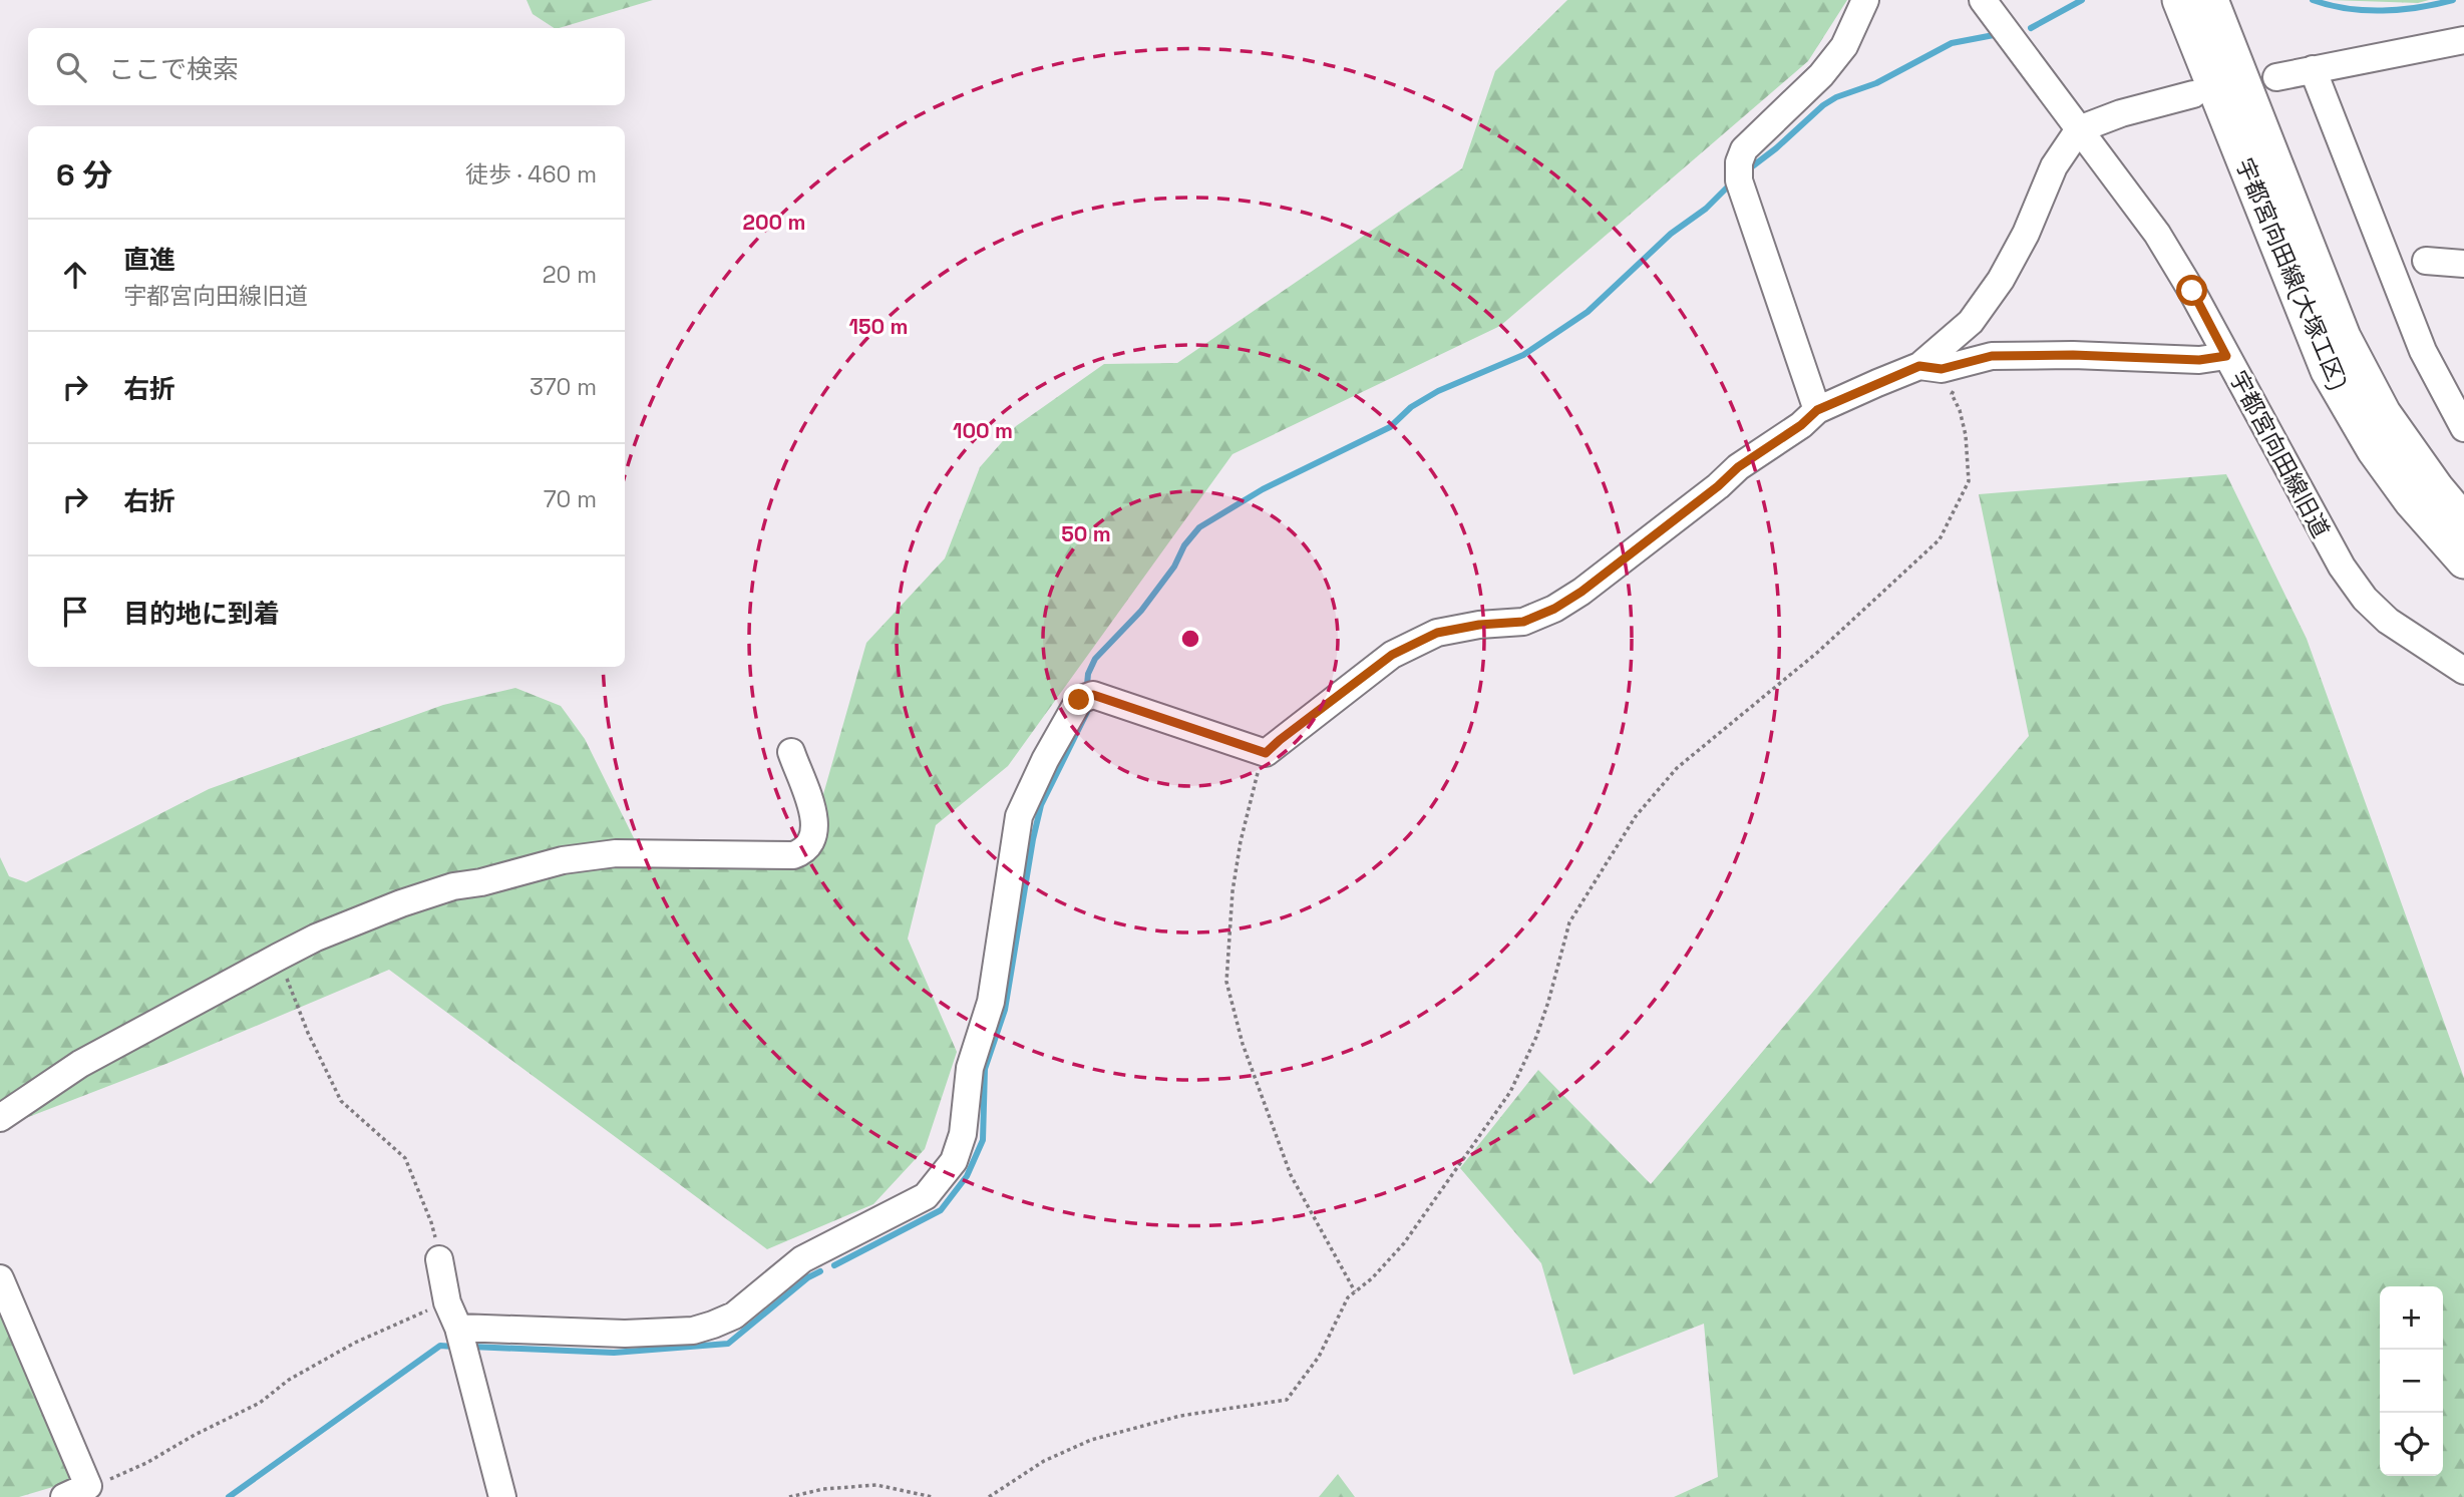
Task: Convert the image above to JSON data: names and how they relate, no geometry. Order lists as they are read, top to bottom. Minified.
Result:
{"streets":{"main road":["宇都宮向田線(大塚工区)"],"street":["宇都宮向田線旧道"]},"page":{"search":"ここで検索","heading":["6 分","徒歩 · 460 m"],"list":[["直進","宇都宮向田線旧道","20 m"],["右折","370 m"],["右折","70 m"],"目的地に到着"],"map_buttons":["+","−"]},"rings":["200 m","150 m","100 m","50 m"]}
